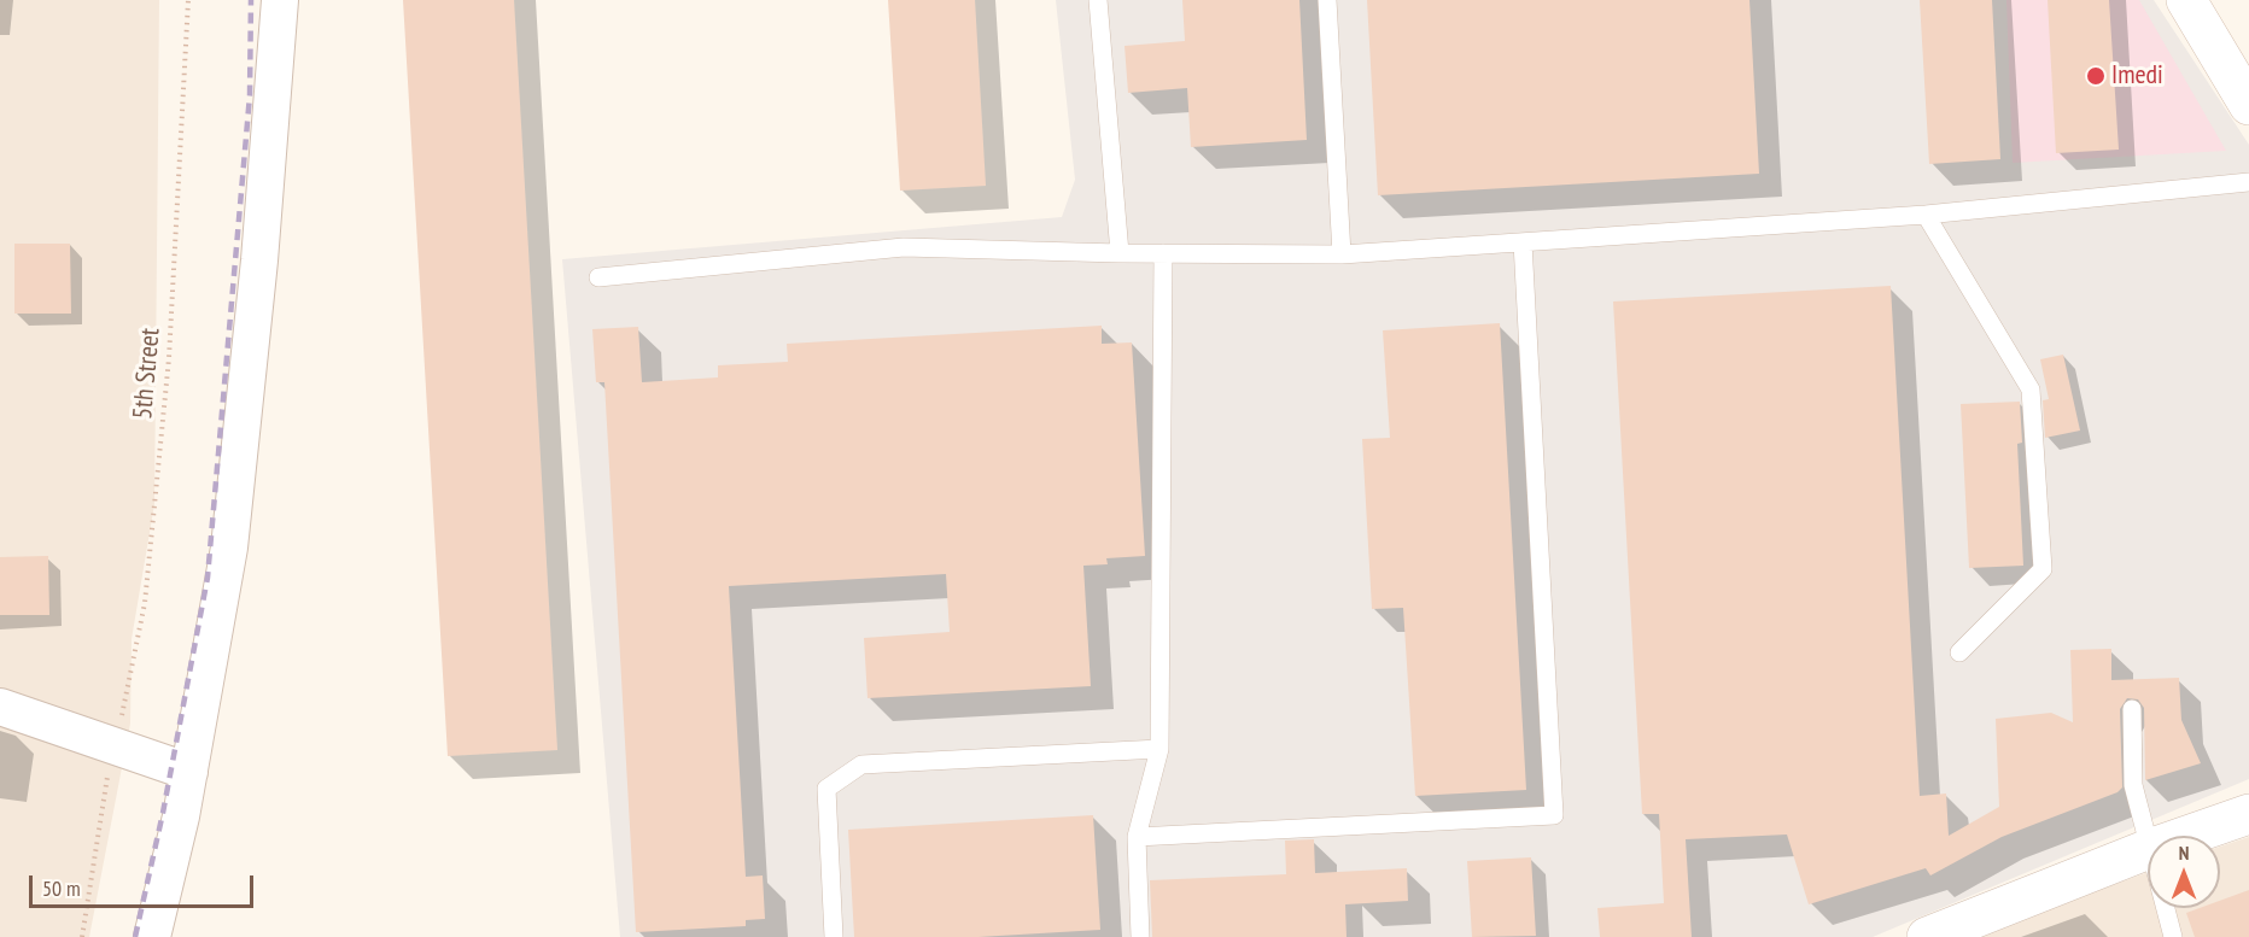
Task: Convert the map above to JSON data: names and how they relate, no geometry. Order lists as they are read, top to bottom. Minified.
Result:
{"streets":{"path":["5th Street"]},"places":["Imedi"],"scale_bar":"50 m","north":"top"}
